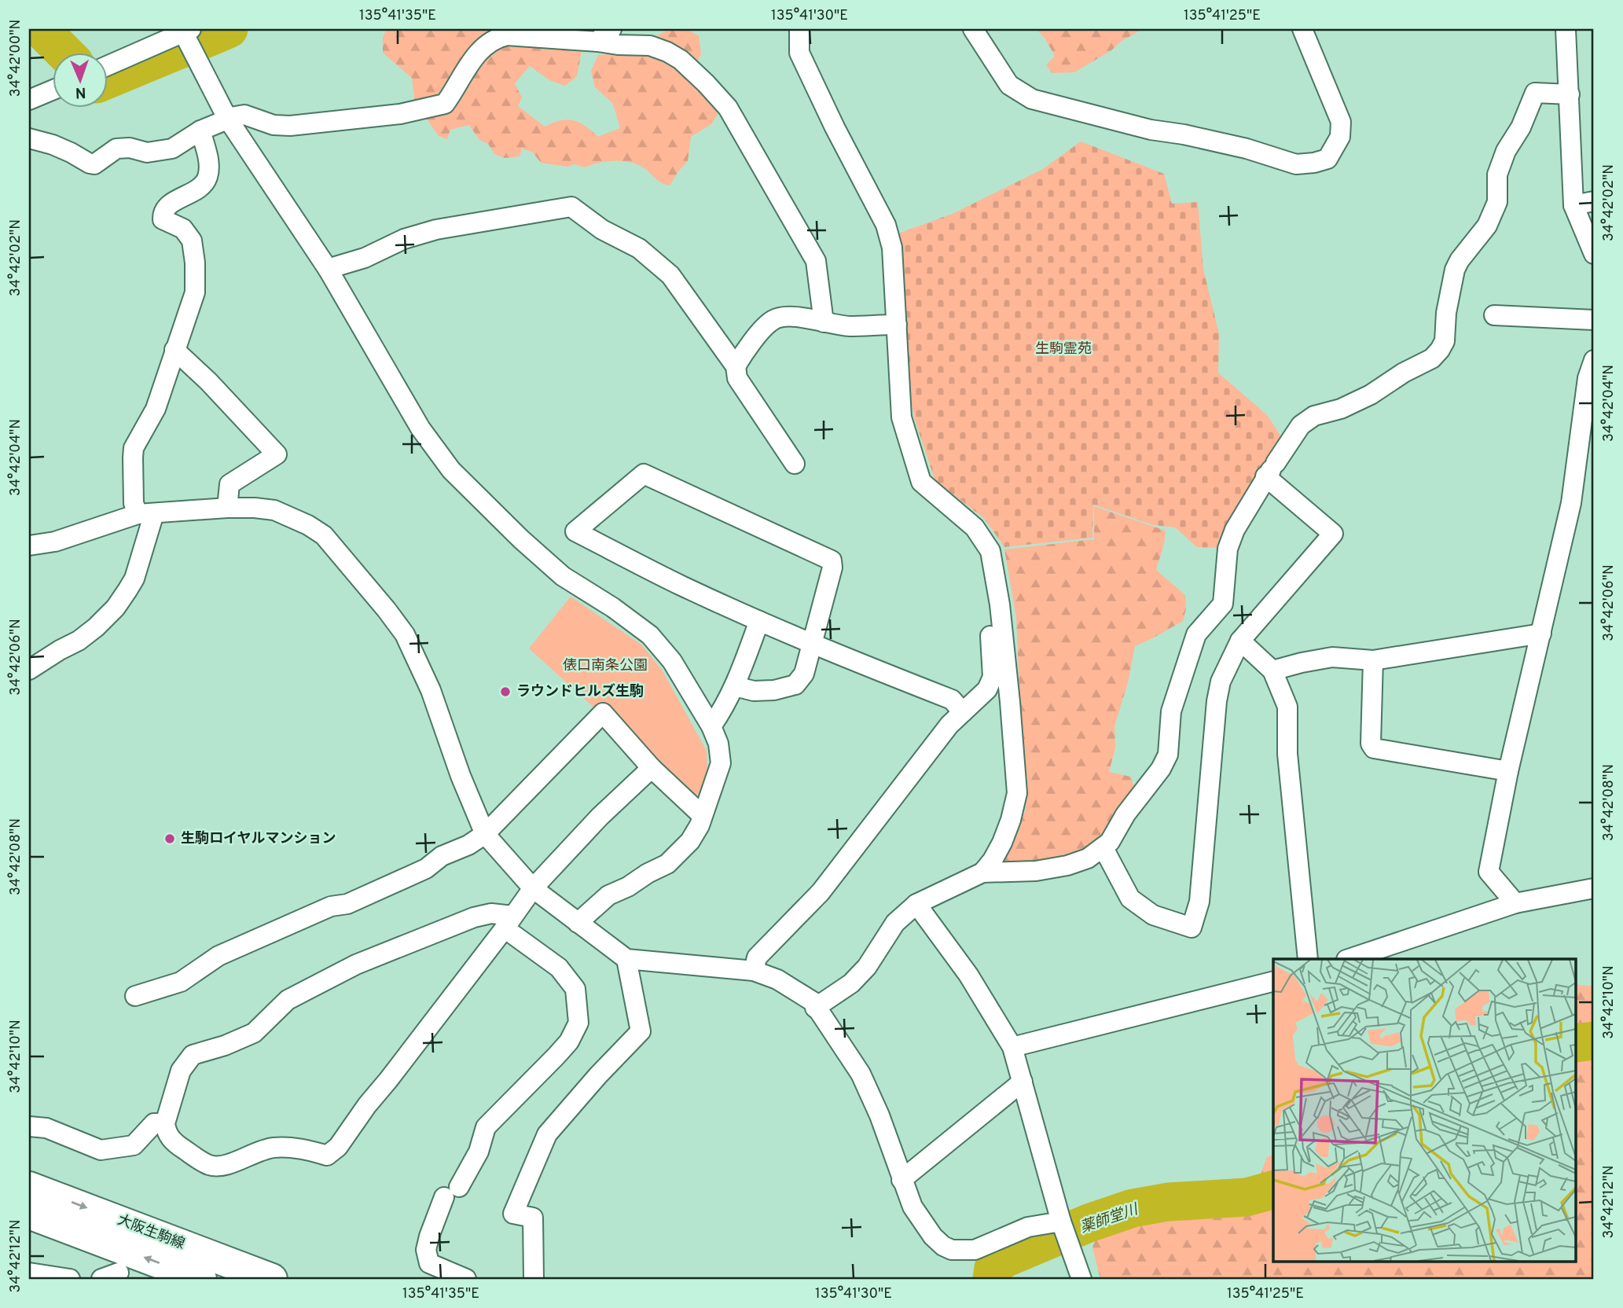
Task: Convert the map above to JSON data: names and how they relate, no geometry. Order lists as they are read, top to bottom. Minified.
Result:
{"streets":{"main road":["大阪生駒線"]},"water":["薬師堂川"],"parks":["生駒霊苑","俵口南条公園"],"places":["ラウンドヒルズ生駒","生駒ロイヤルマンション"],"north":"bottom","coordinates":["135°41'35\"E","135°41'30\"E","135°41'25\"E","34°42'00\"N","34°42'02\"N","34°42'04\"N","34°42'06\"N","34°42'08\"N","34°42'10\"N","34°42'12\"N"]}
